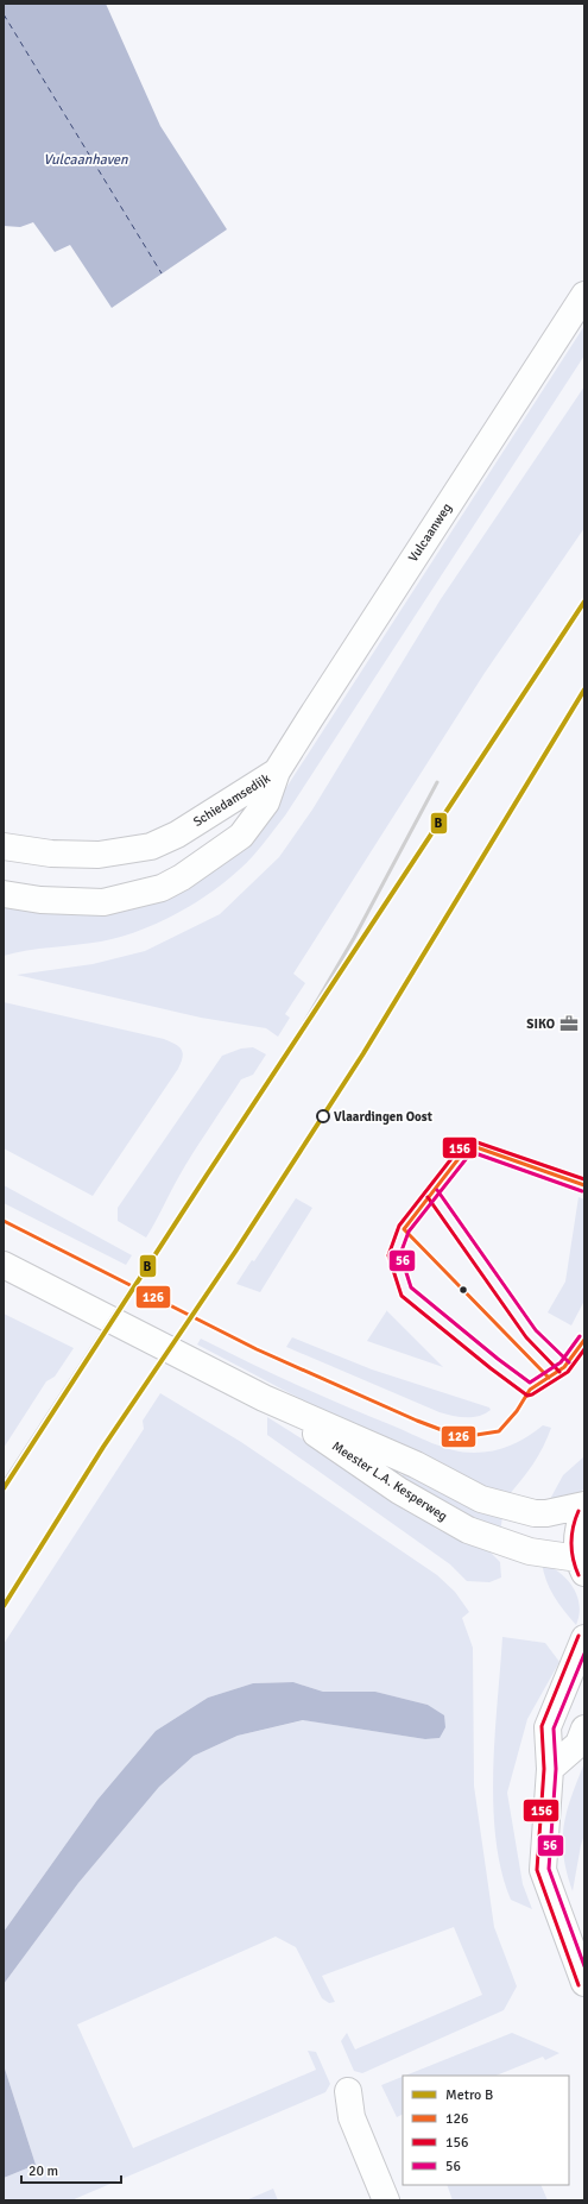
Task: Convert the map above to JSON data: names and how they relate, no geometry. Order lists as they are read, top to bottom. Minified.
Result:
{"streets":{"main road":["Vulcaanweg","Schiedamsedijk","Meester L.A. Kesperweg"]},"crossings":[["Vulcaanweg","Schiedamsedijk"]],"water":["Vulcaanhaven"],"places":{"office":["SIKO"],"other":["Vlaardingen Oost"]},"lines":["metro line B","transit line 156","transit line 126","transit line 56"],"legend":["Metro B","126","156","56"],"scale_bar":"20 m"}
